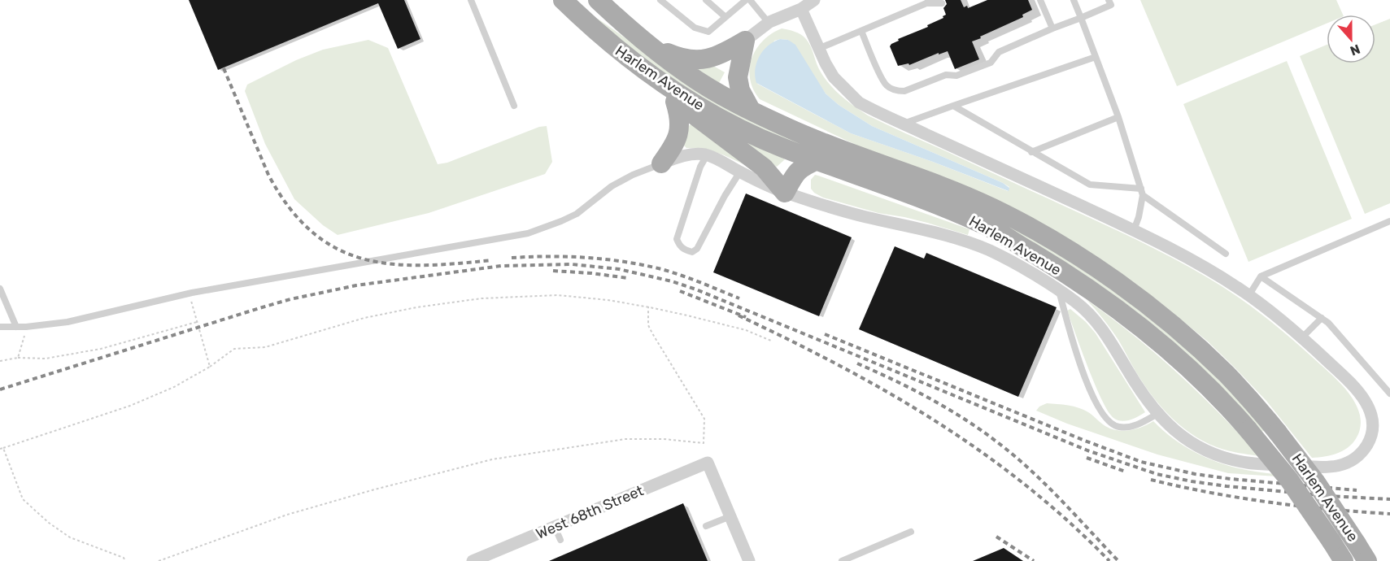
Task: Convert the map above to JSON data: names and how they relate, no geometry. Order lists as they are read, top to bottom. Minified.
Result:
{"streets":{"main road":["Harlem Avenue"],"street":["West 68th Street"]},"north":"bottom"}
